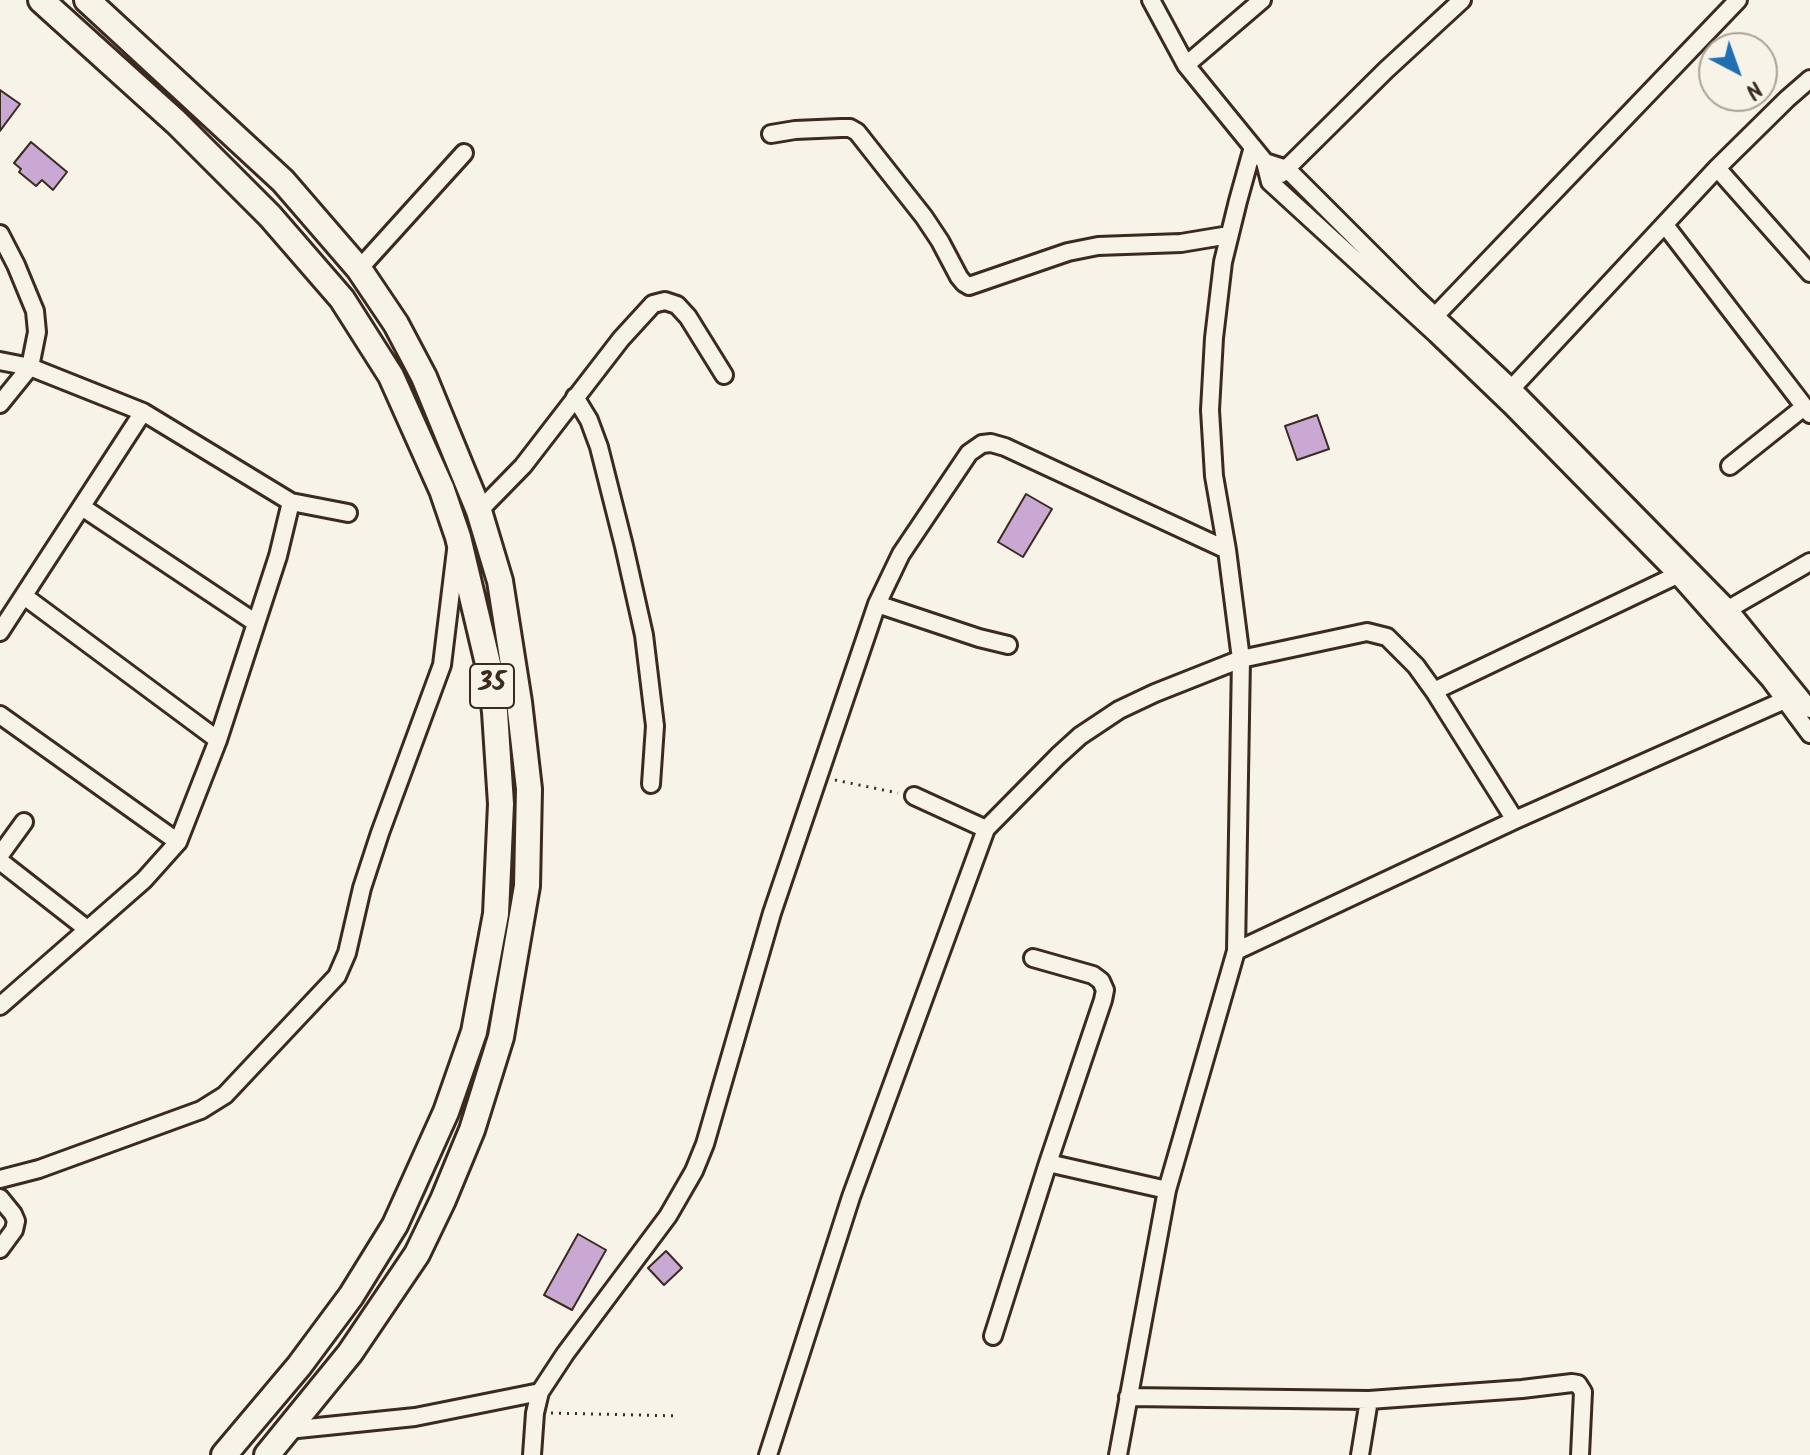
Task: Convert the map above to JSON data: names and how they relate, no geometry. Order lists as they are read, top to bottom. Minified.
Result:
{"streets":{"highway":["35"]},"north":"bottom right"}
